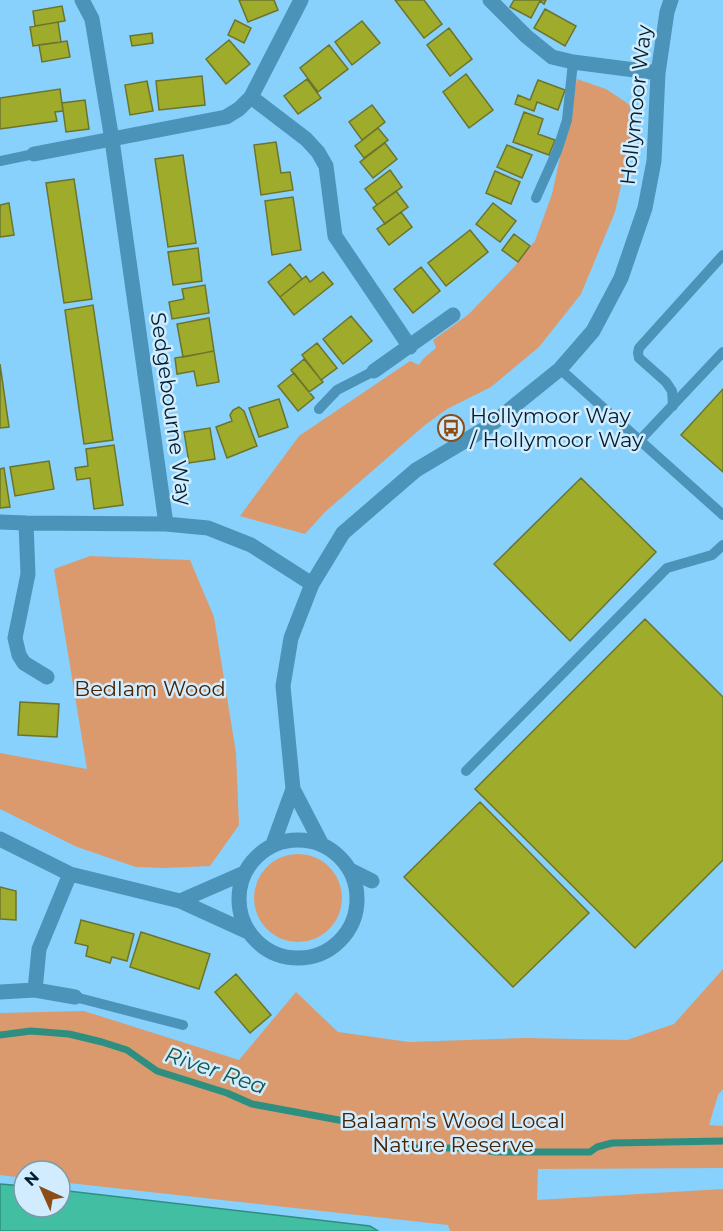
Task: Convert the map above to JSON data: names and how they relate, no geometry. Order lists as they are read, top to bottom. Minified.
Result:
{"streets":{"street":["Hollymoor Way","Sedgebourne Way"]},"crossings":[["Hollymoor Way","Sedgebourne Way"]],"water":["River Rea"],"parks":["Bedlam Wood","Balaam's Wood Local Nature Reserve"],"places":{"bus stop":["Hollymoor Way / Hollymoor Way"]},"north":"top left"}
